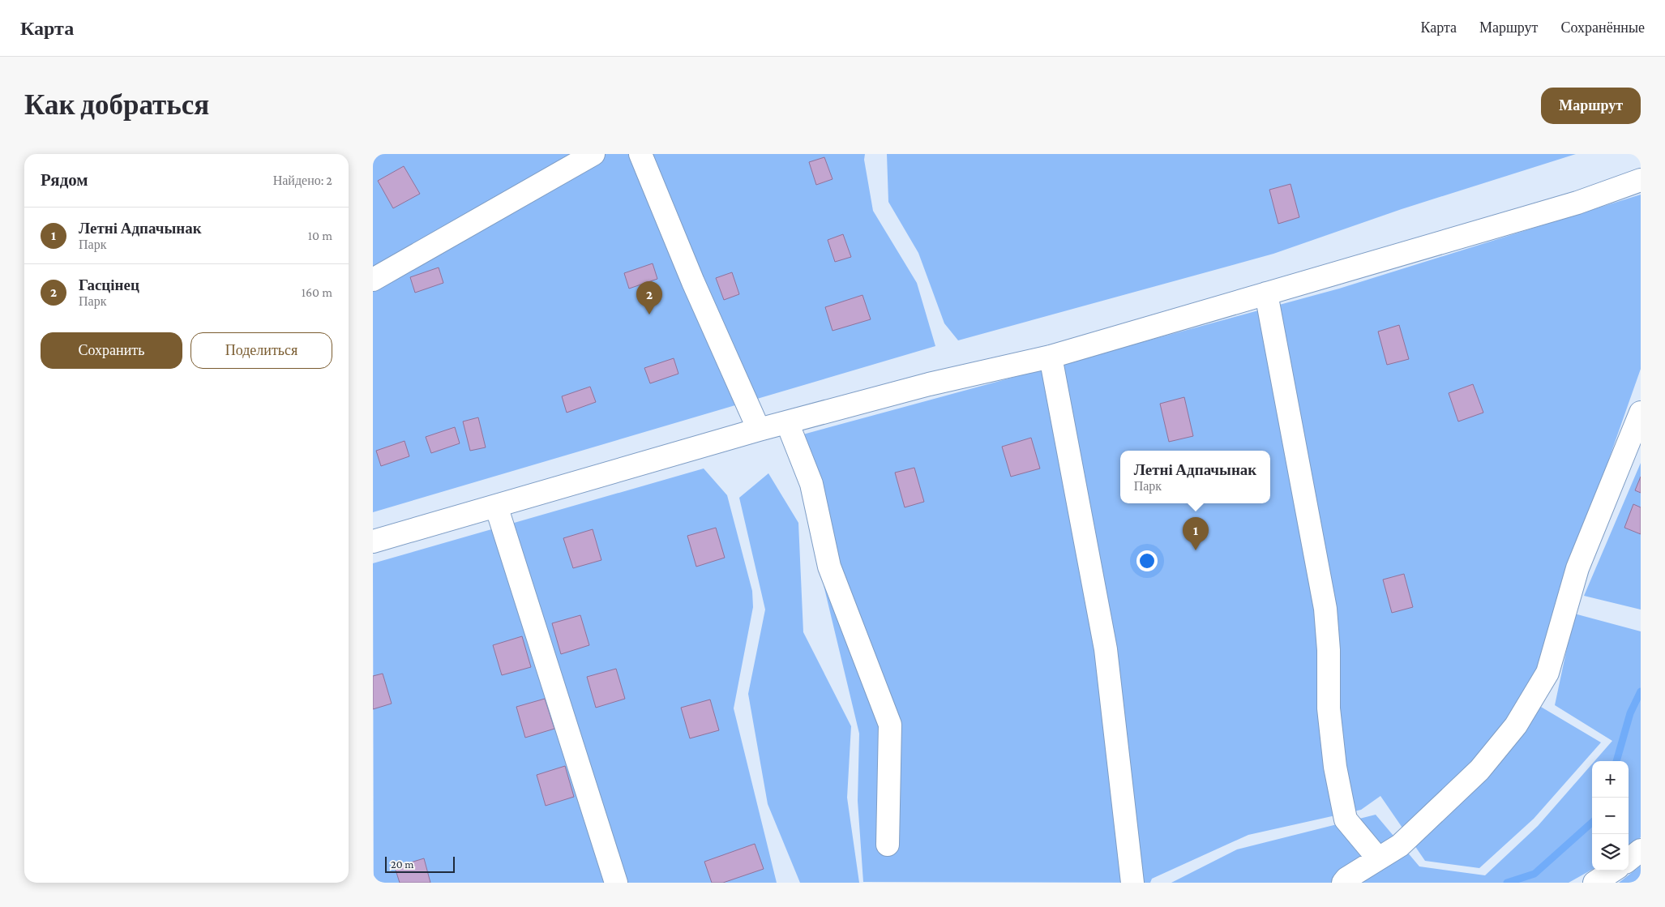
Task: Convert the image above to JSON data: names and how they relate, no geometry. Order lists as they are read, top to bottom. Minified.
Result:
{"scale_bar":"20 m","page":{"header":"Карта","nav":["Карта","Маршрут","Сохранённые"],"buttons":["Маршрут",["Сохранить","Поделиться"]],"title":"Как добраться","heading":["Рядом","Найдено: 2"],"list":[{"mark":"1","name":"Летні Адпачынак","note":"Парк","value":"10 m"},{"mark":"2","name":"Гасцінец","note":"Парк","value":"160 m"}],"pins":["2","1"],"popup":["Летні Адпачынак","Парк"],"map_buttons":["+","−"],"scale":"20 m"}}
